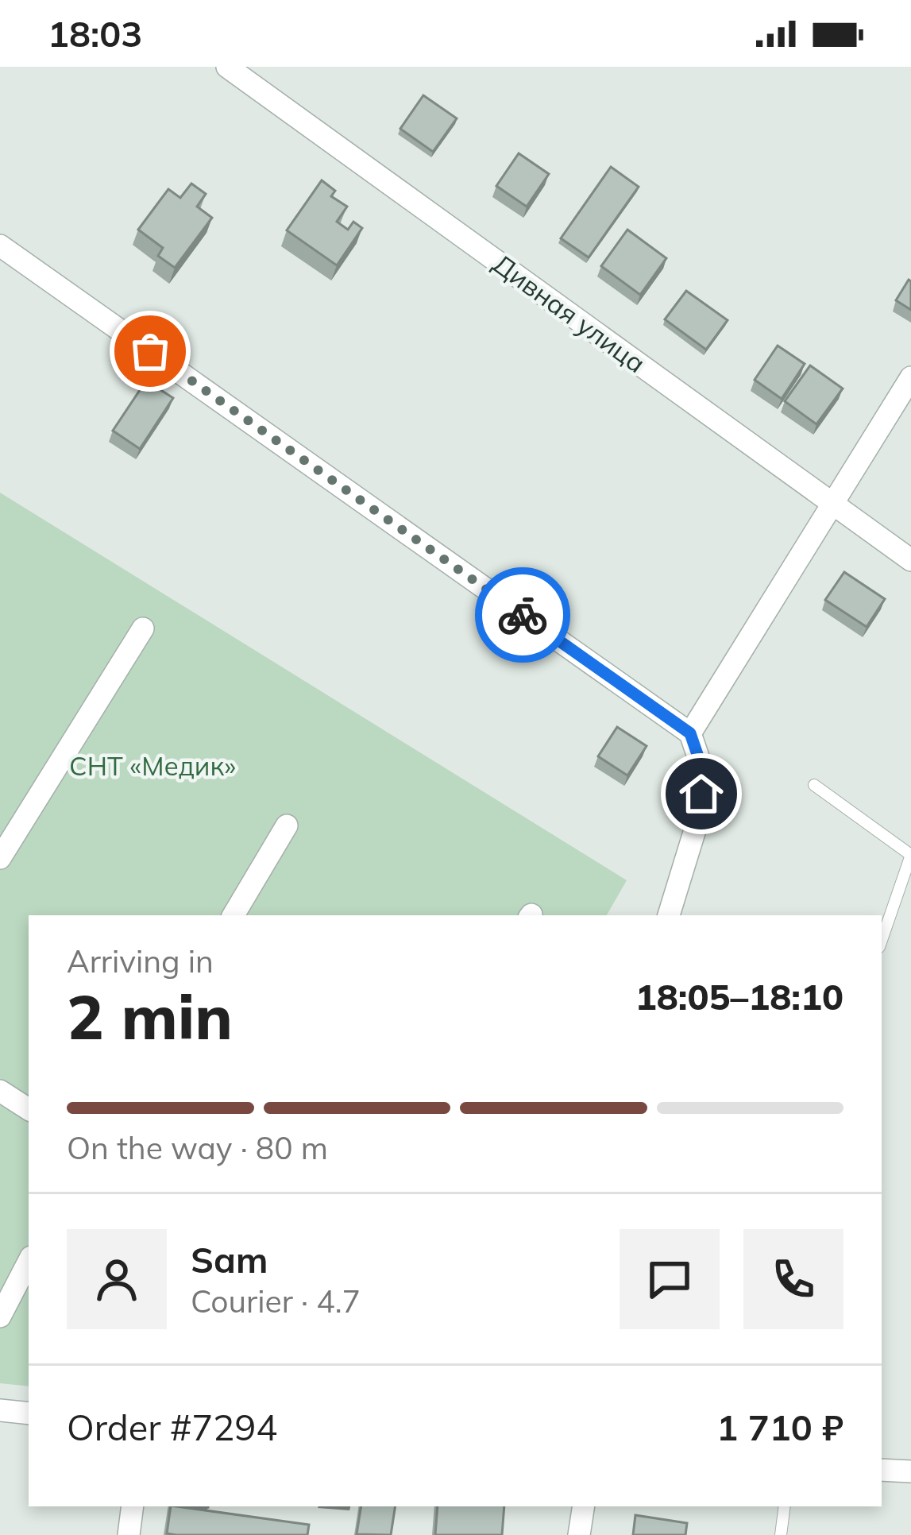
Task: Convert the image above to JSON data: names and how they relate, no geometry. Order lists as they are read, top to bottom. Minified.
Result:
{"streets":{"street":["Дивная улица"]},"parks":["СНТ «Медик»"],"page":{"status":"18:03","heading":["2 min","Arriving in","18:05–18:10"],"panel":["Sam","Courier · 4.7","Order #7294","1 710 ₽"],"bar":"On the way · 80 m"}}
